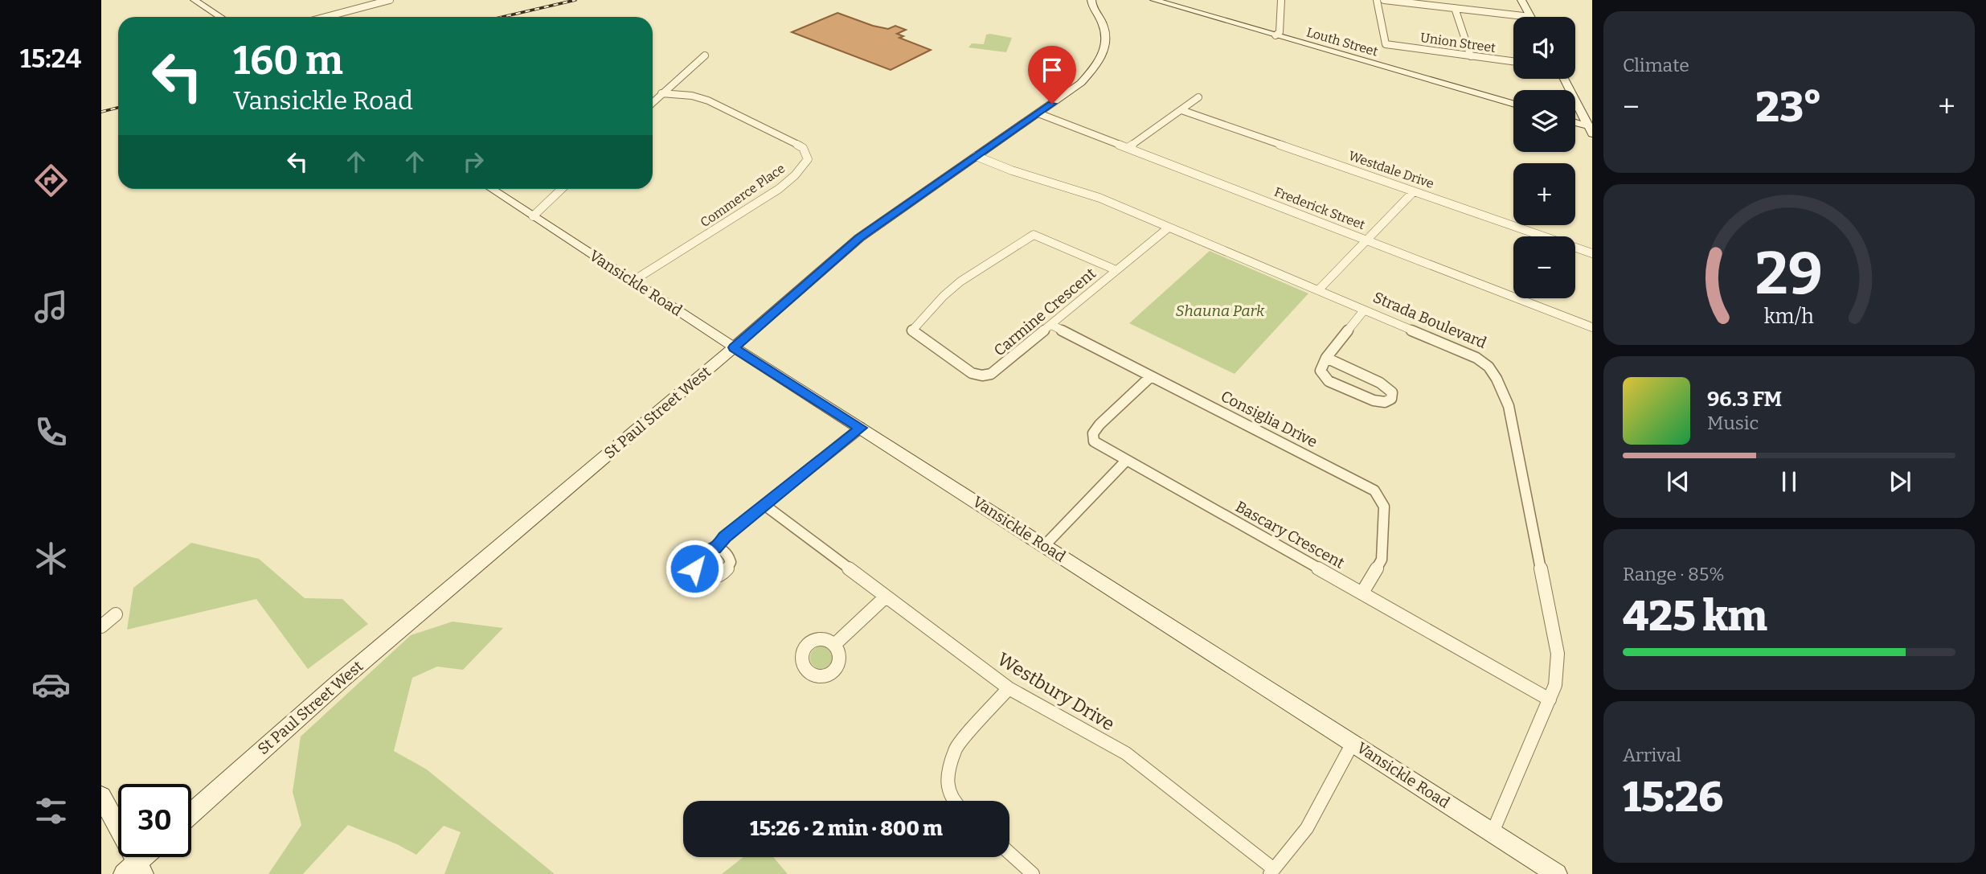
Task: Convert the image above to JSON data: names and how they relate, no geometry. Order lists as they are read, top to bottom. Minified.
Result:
{"streets":{"main road":["Louth Street","Vansickle Road","St Paul Street West"],"street":["Union Street","Westdale Drive","Commerce Place","Frederick Street","Carmine Crescent","Strada Boulevard","Consiglia Drive","Bascary Crescent","Westbury Drive"]},"crossings":[["Commerce Place","Vansickle Road"],["Frederick Street","St Paul Street West"],["Vansickle Road","Strada Boulevard"],["Vansickle Road","St Paul Street West"],["Carmine Crescent","Strada Boulevard"],["Carmine Crescent","Consiglia Drive"],["Strada Boulevard","St Paul Street West"],["Strada Boulevard","Bascary Crescent"],["Consiglia Drive","Bascary Crescent"]],"parks":["Shauna Park"],"page":{"tabs":"15:24","tile":["Climate",["Range · 85%","425 km"],["Arrival","15:26"]],"map_buttons":["+","−"],"turn":["160 m","Vansickle Road"],"heat":["−","23°","+"],"song":["96.3 FM","Music"],"limit":"30","trip":"15:26 · 2 min · 800 m","gauge":["29","km/h"]}}
